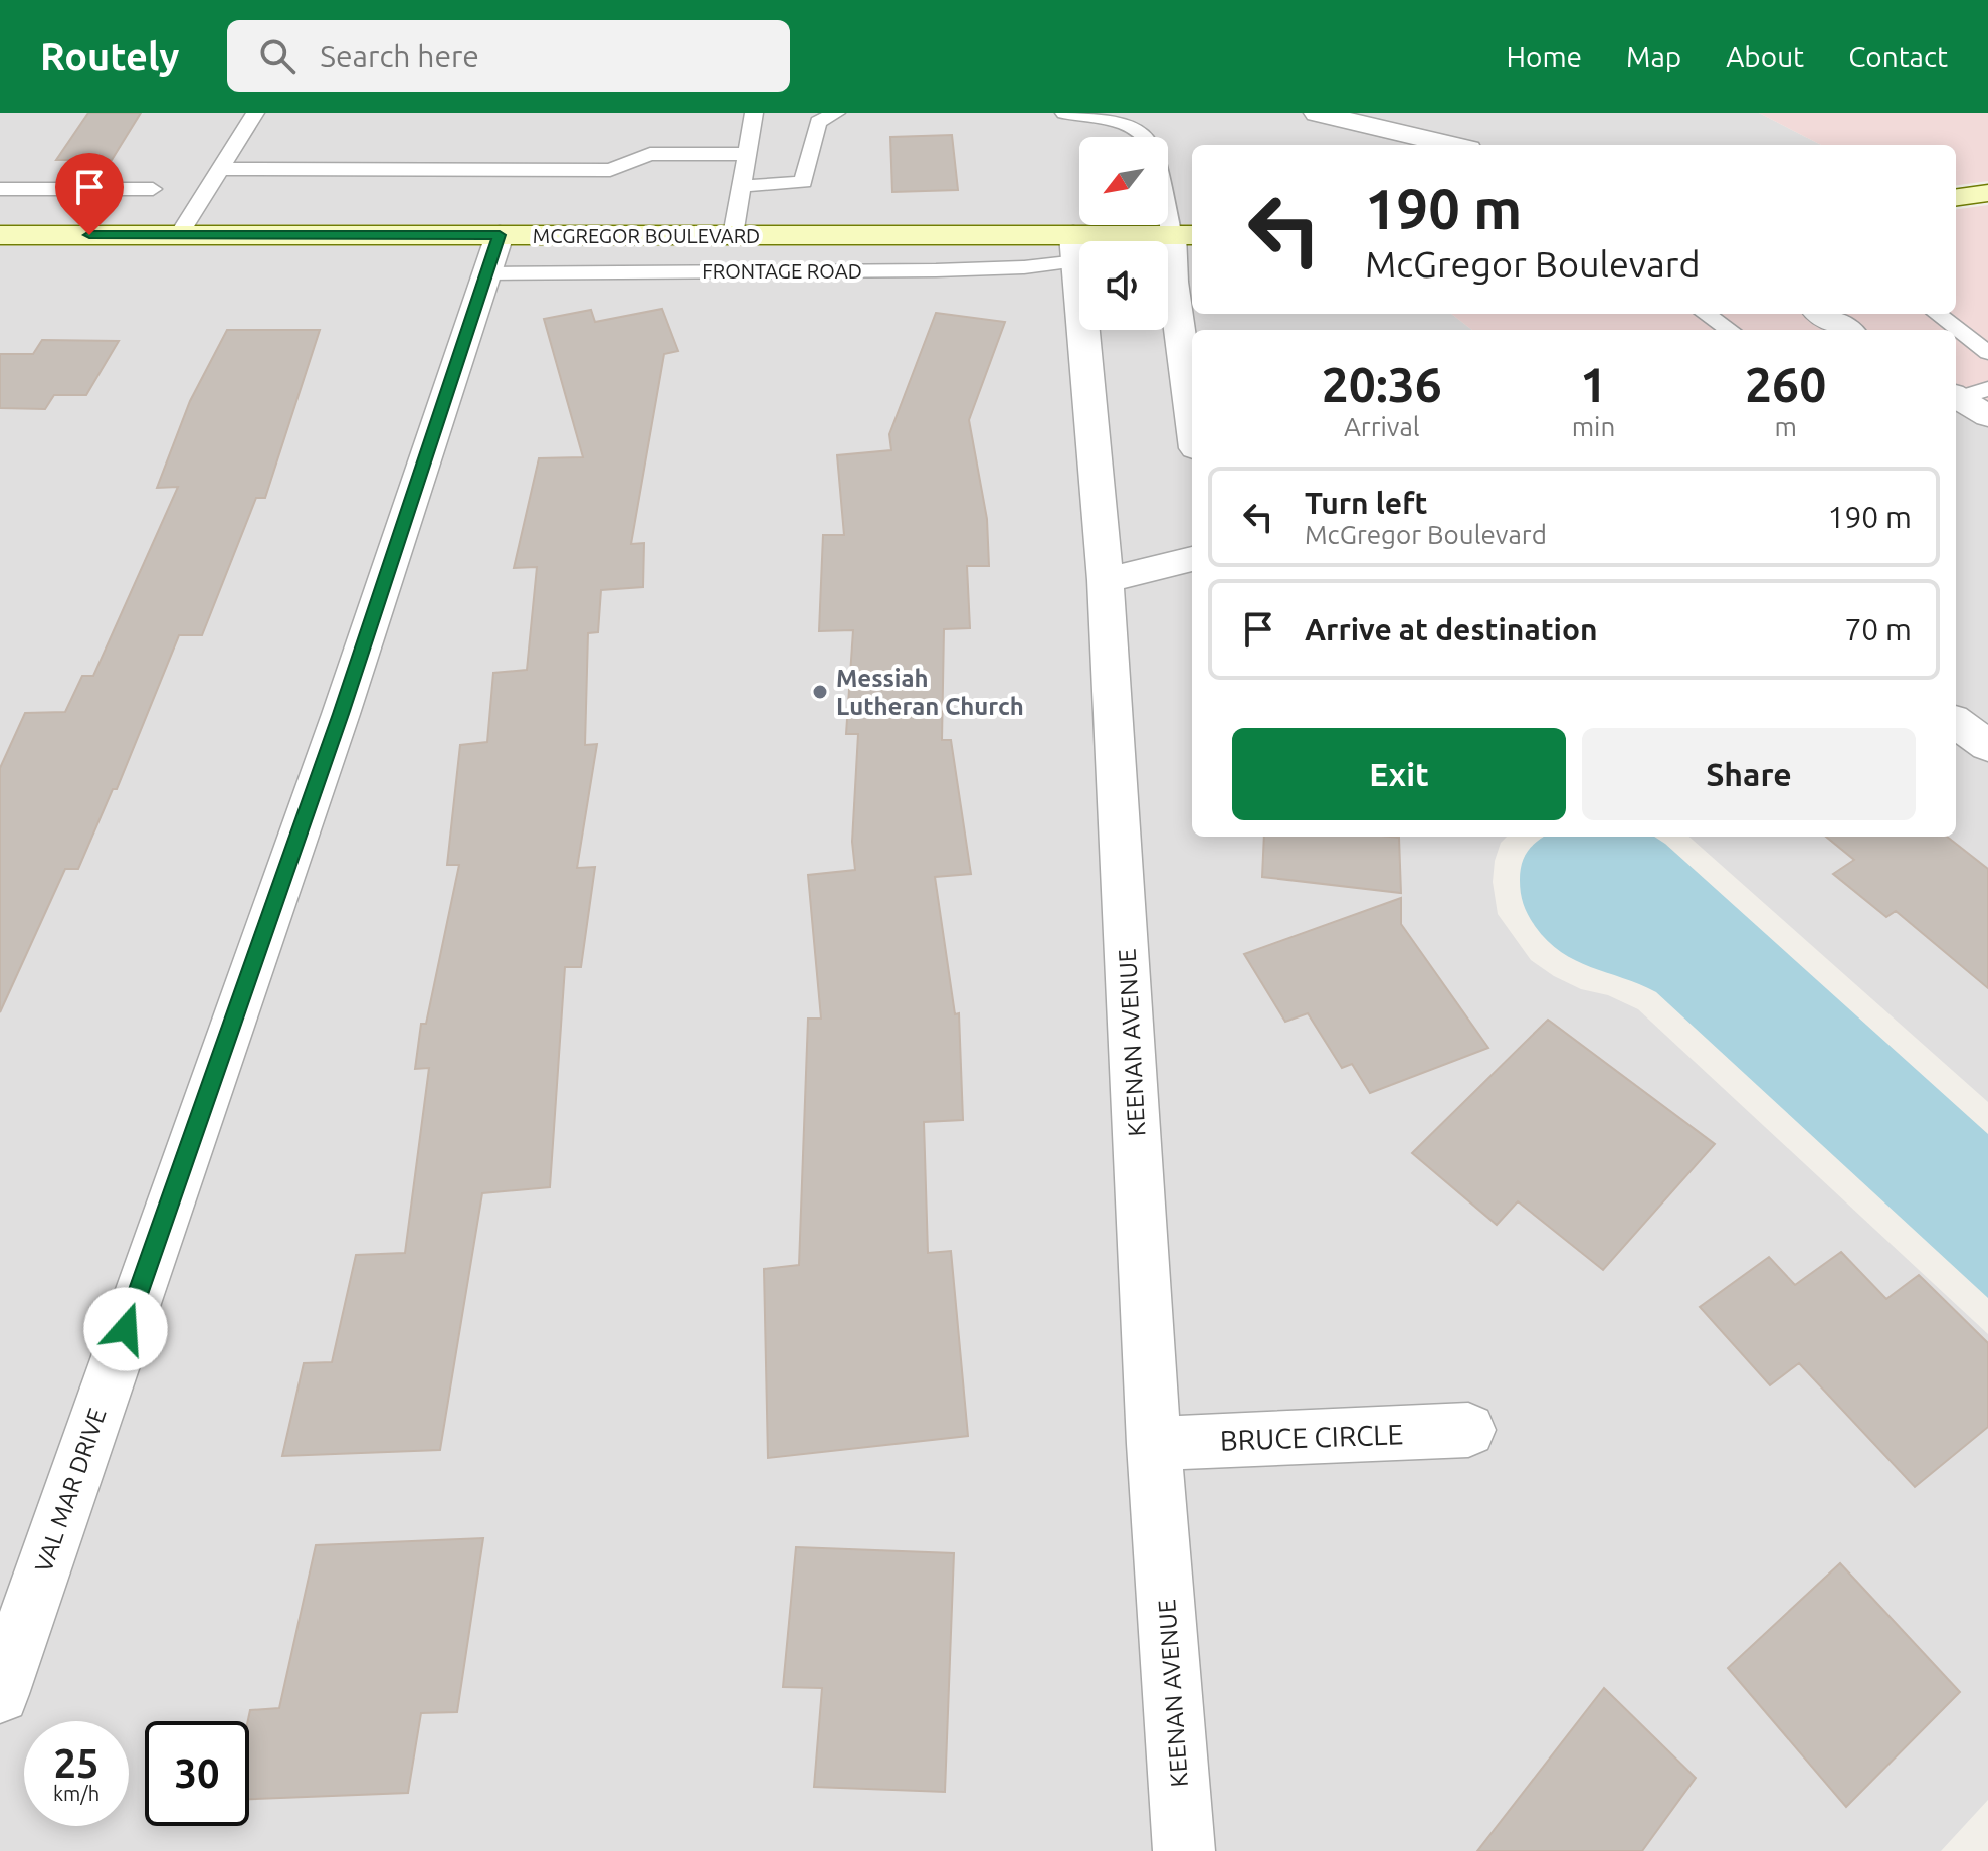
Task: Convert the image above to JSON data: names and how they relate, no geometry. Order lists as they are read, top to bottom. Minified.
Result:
{"streets":{"main road":["MCGREGOR BOULEVARD"],"street":["KEENAN AVENUE","BRUCE CIRCLE","VAL MAR DRIVE"],"lane":["FRONTAGE ROAD"]},"crossings":[["MCGREGOR BOULEVARD","FRONTAGE ROAD"],["MCGREGOR BOULEVARD","KEENAN AVENUE"],["MCGREGOR BOULEVARD","VAL MAR DRIVE"],["FRONTAGE ROAD","KEENAN AVENUE"],["FRONTAGE ROAD","VAL MAR DRIVE"],["KEENAN AVENUE","BRUCE CIRCLE"]],"places":["Messiah Lutheran Church"],"north":"bottom left","page":{"header":"Routely","search":"Search here","nav":["Home","Map","About","Contact"],"turn":["190 m","McGregor Boulevard"],"eta":["20:36","Arrival","1","min","260","m"],"list":[{"name":"Turn left","note":"McGregor Boulevard","value":"190 m"},{"name":"Arrive at destination","value":"70 m"}],"buttons":["Exit","Share"],"speed":"25 km/h","limit":"30"}}
